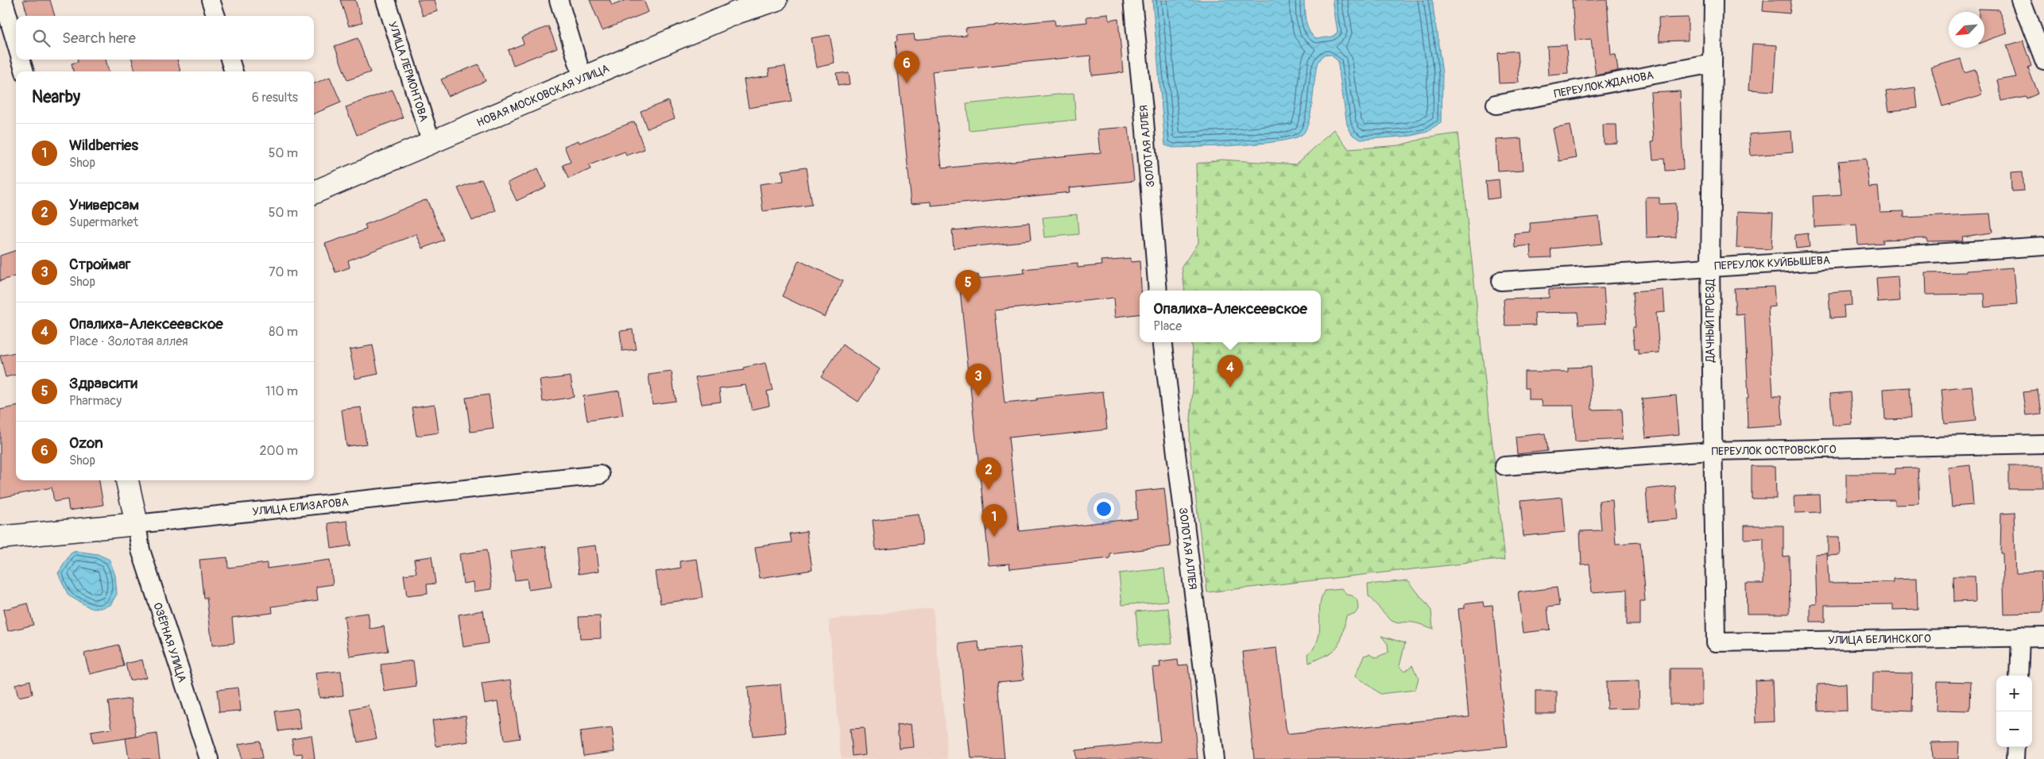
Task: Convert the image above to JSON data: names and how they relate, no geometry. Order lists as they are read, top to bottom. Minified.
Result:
{"streets":{"street":["УЛИЦА ЛЕРМОНТОВА","ПЕРЕУЛОК ЖДАНОВА","НОВАЯ МОСКОВСКАЯ УЛИЦА","ЗОЛОТАЯ АЛЛЕЯ","ПЕРЕУЛОК КУЙБЫШЕВА","ДАЧНЫЙ ПРОЕЗД","ПЕРЕУЛОК ОСТРОВСКОГО","УЛИЦА ЕЛИЗАРОВА","УЛИЦА БЕЛИНСКОГО","ОЗЁРНАЯ УЛИЦА"]},"crossings":[["УЛИЦА ЛЕРМОНТОВА","НОВАЯ МОСКОВСКАЯ УЛИЦА"],["ПЕРЕУЛОК ЖДАНОВА","ДАЧНЫЙ ПРОЕЗД"],["ПЕРЕУЛОК КУЙБЫШЕВА","ДАЧНЫЙ ПРОЕЗД"],["ДАЧНЫЙ ПРОЕЗД","ПЕРЕУЛОК ОСТРОВСКОГО"],["ДАЧНЫЙ ПРОЕЗД","УЛИЦА БЕЛИНСКОГО"],["УЛИЦА ЕЛИЗАРОВА","ОЗЁРНАЯ УЛИЦА"]],"north":"bottom left","page":{"search":"Search here","pins":["6","5","4","3","2","1"],"heading":["Nearby","6 results"],"list":[{"mark":"1","name":"Wildberries","note":"Shop","value":"50 m"},{"mark":"2","name":"Универсам","note":"Supermarket","value":"50 m"},{"mark":"3","name":"Строймаг","note":"Shop","value":"70 m"},{"mark":"4","name":"Опалиха-Алексеевское","note":"Place · Золотая аллея","value":"80 m"},{"mark":"5","name":"Здравсити","note":"Pharmacy","value":"110 m"},{"mark":"6","name":"Ozon","note":"Shop","value":"200 m"}],"popup":["Опалиха-Алексеевское","Place"],"map_buttons":["+","−"]}}
